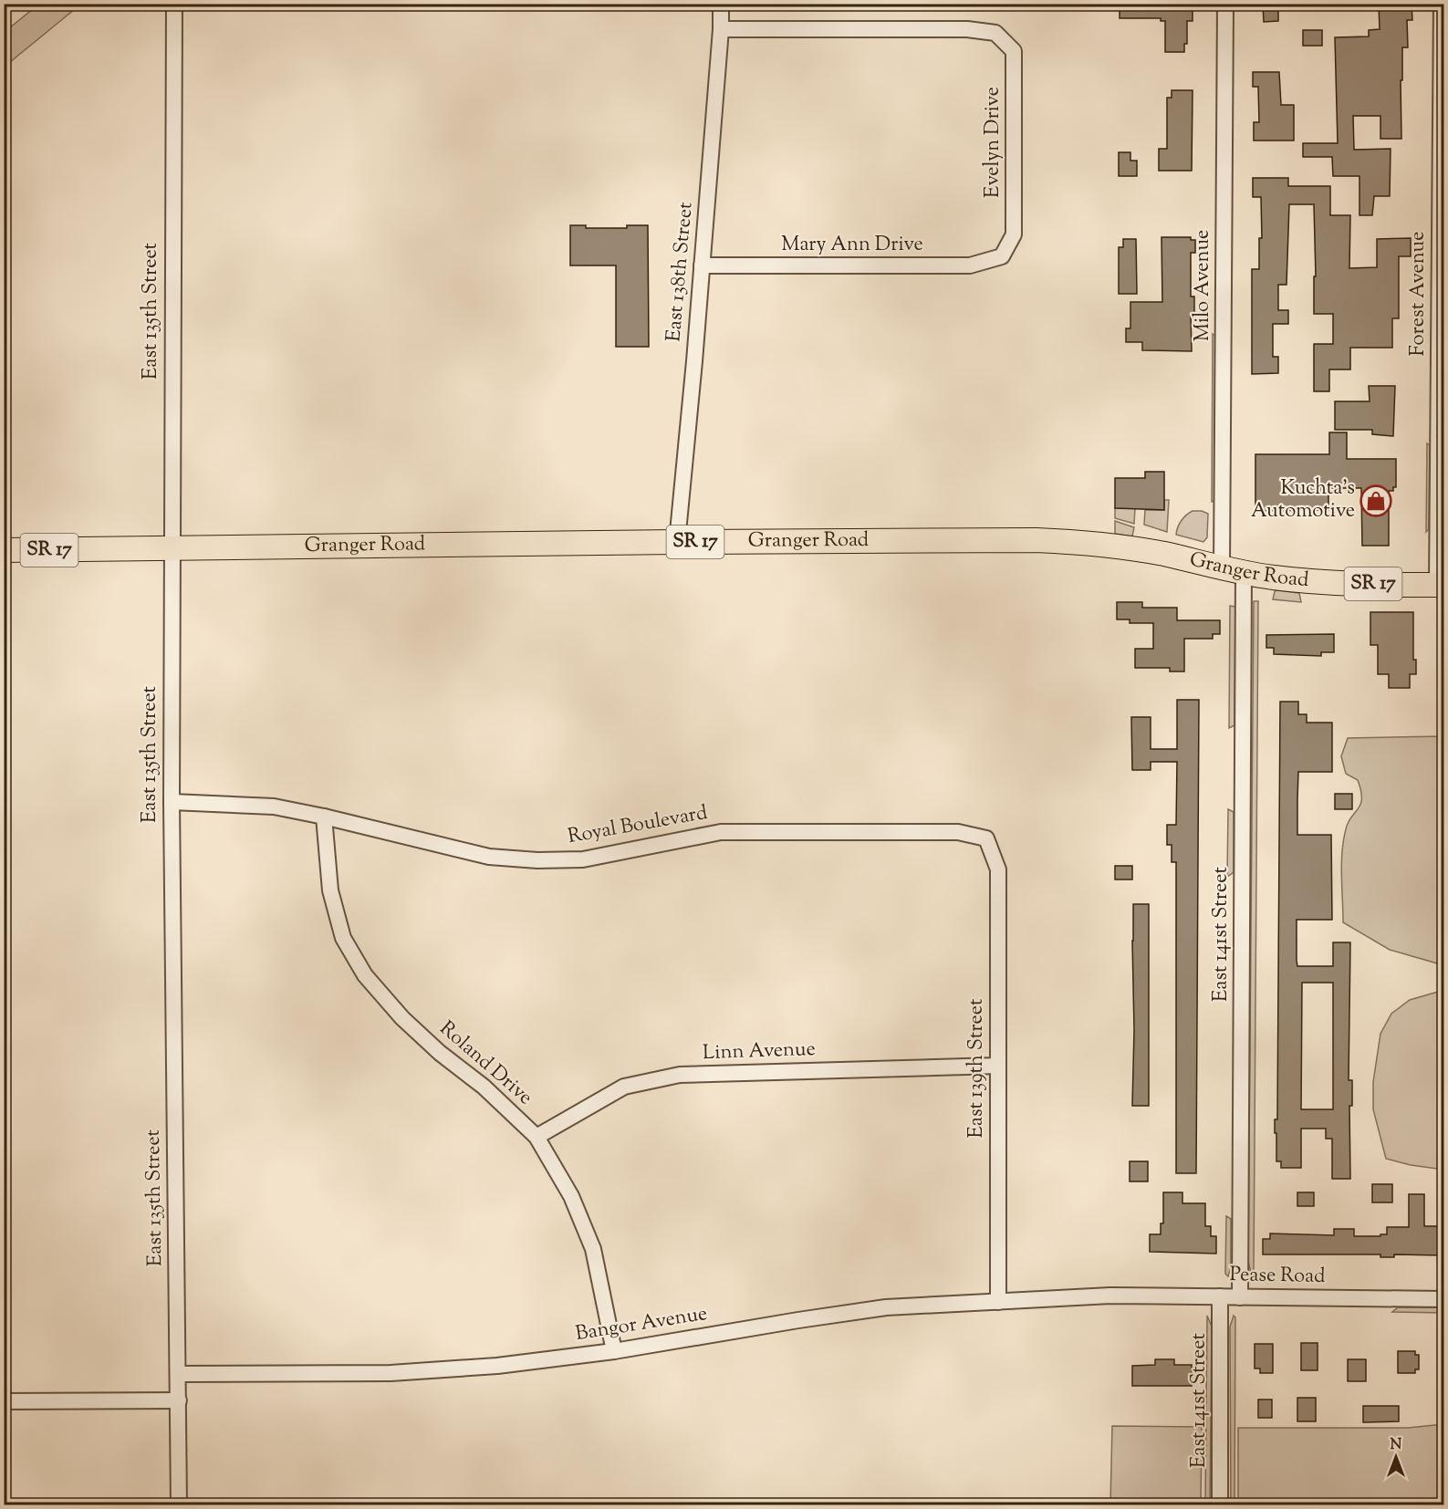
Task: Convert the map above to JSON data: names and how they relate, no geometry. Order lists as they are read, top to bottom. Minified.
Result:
{"streets":{"main road":["Granger Road","SR 17"],"street":["Evelyn Drive","Mary Ann Drive","East 138th Street","Milo Avenue","Forest Avenue","East 135th Street","Royal Boulevard","East 141st Street","Linn Avenue","Roland Drive","East 139th Street","Pease Road","Bangor Avenue"]},"crossings":[["Evelyn Drive","Mary Ann Drive"],["Evelyn Drive","East 138th Street"],["Mary Ann Drive","East 138th Street"],["East 138th Street","Granger Road"],["Milo Avenue","Granger Road"],["Milo Avenue","East 141st Street"],["Forest Avenue","Granger Road"],["East 135th Street","Granger Road"],["East 135th Street","Royal Boulevard"],["East 135th Street","Bangor Avenue"],["Granger Road","East 141st Street"],["Royal Boulevard","Roland Drive"],["Royal Boulevard","East 139th Street"],["East 141st Street","Pease Road"],["Linn Avenue","Roland Drive"],["Linn Avenue","East 139th Street"],["Roland Drive","Bangor Avenue"],["East 139th Street","Bangor Avenue"],["Pease Road","Bangor Avenue"]],"places":{"shop":["Kuchta’s Automotive"]},"north":"top"}
